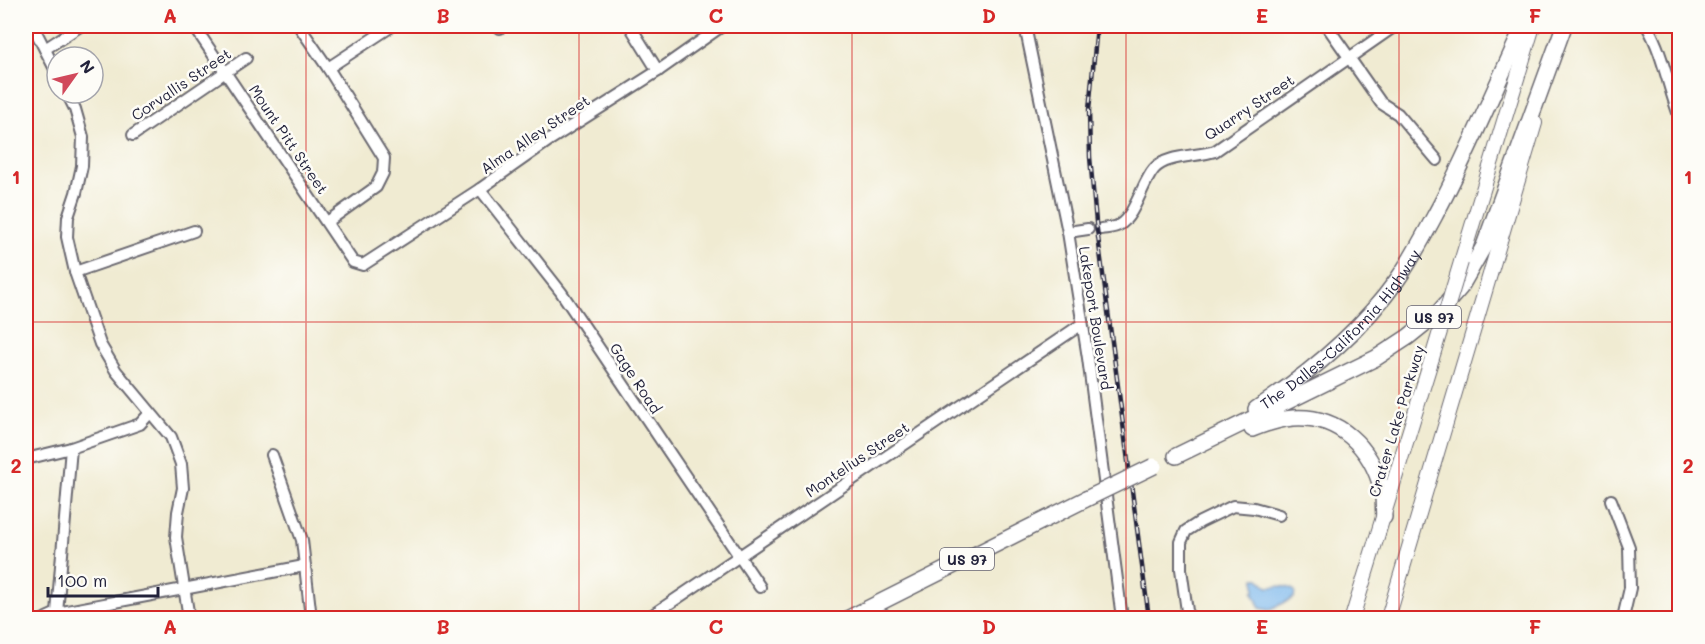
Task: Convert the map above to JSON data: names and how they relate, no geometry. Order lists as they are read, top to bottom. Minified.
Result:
{"streets":{"highway":["US 97","The Dalles-California Highway"],"main road":["Crater Lake Parkway"],"street":["Corvallis Street","Quarry Street","Alma Alley Street","Mount Pitt Street","Lakeport Boulevard","Gage Road","Montelius Street"]},"crossings":[["Corvallis Street","Mount Pitt Street"],["Alma Alley Street","Mount Pitt Street"],["Alma Alley Street","Gage Road"],["US 97","The Dalles-California Highway"],["Lakeport Boulevard","Montelius Street"],["Gage Road","Montelius Street"]],"scale_bar":"100 m","north":"top right","grid":{"columns":["A","B","C","D","E","F"],"rows":["1","2"]}}
